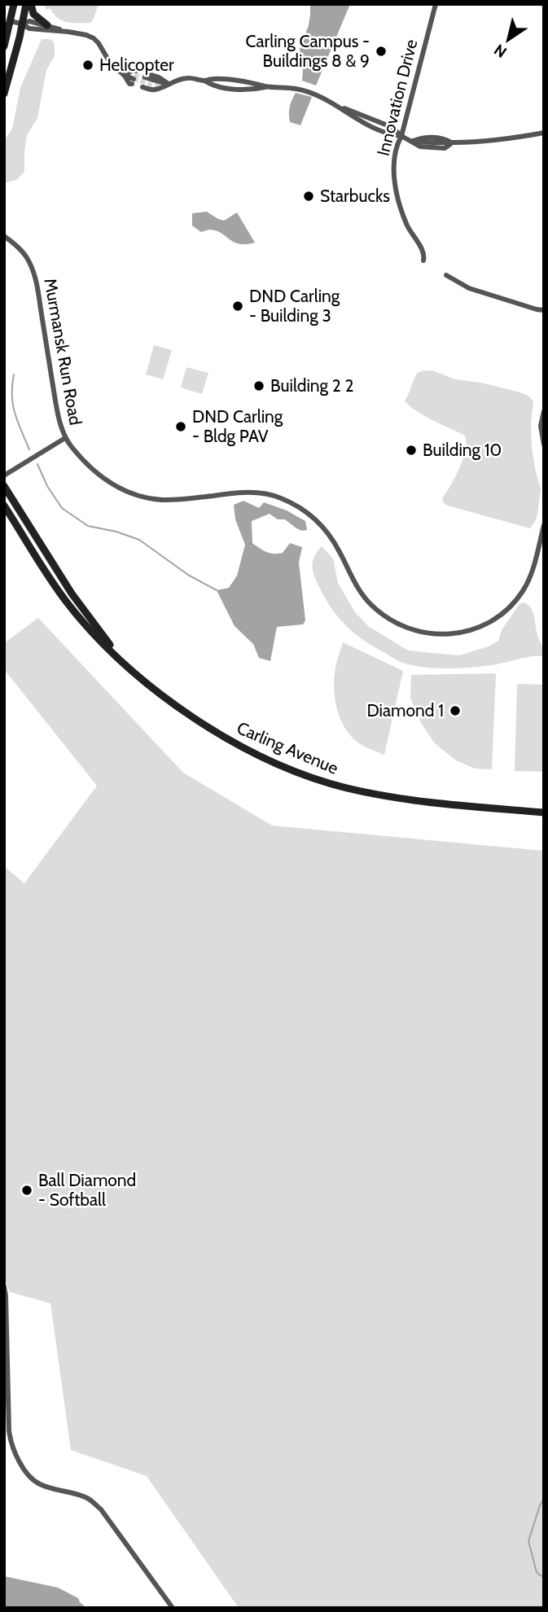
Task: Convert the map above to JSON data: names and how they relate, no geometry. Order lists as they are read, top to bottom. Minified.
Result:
{"streets":{"main road":["Carling Avenue"],"street":["Innovation Drive","Murmansk Run Road"]},"places":["Carling Campus - Buildings 8 & 9","Helicopter","Starbucks","DND Carling - Building 3","Building 2 2","DND Carling - Bldg PAV","Building 10","Diamond 1","Ball Diamond - Softball"],"north":"bottom left"}
